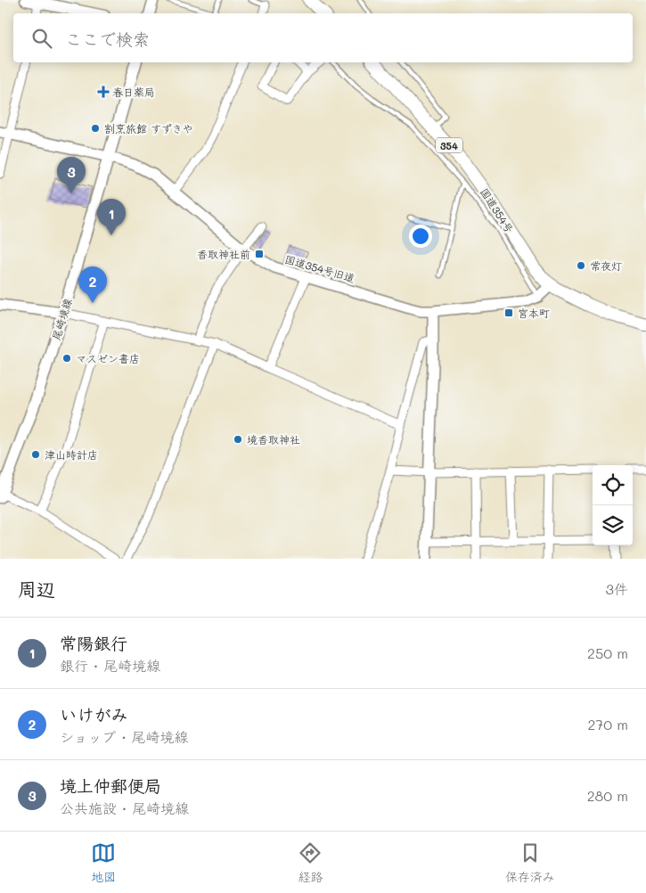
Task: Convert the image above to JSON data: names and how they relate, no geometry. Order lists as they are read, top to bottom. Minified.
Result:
{"streets":{"highway":["354","国道354号"],"main road":["尾崎境線"],"street":["国道354号旧道"]},"crossings":[["国道354号旧道","尾崎境線"]],"places":{"health":["春日薬局"],"other":["割烹旅館 すずきや","常夜灯","マスゼン書店","境香取神社","津山時計店"],"transit":["香取神社前","宮本町"]},"page":{"search":"ここで検索","pins":["3","1","2"],"heading":["周辺","3件"],"list":[{"mark":"1","name":"常陽銀行","note":"銀行 · 尾崎境線","value":"250 m"},{"mark":"2","name":"いけがみ","note":"ショップ · 尾崎境線","value":"270 m"},{"mark":"3","name":"境上仲郵便局","note":"公共施設 · 尾崎境線","value":"280 m"}],"nav":["地図","経路","保存済み"]}}
